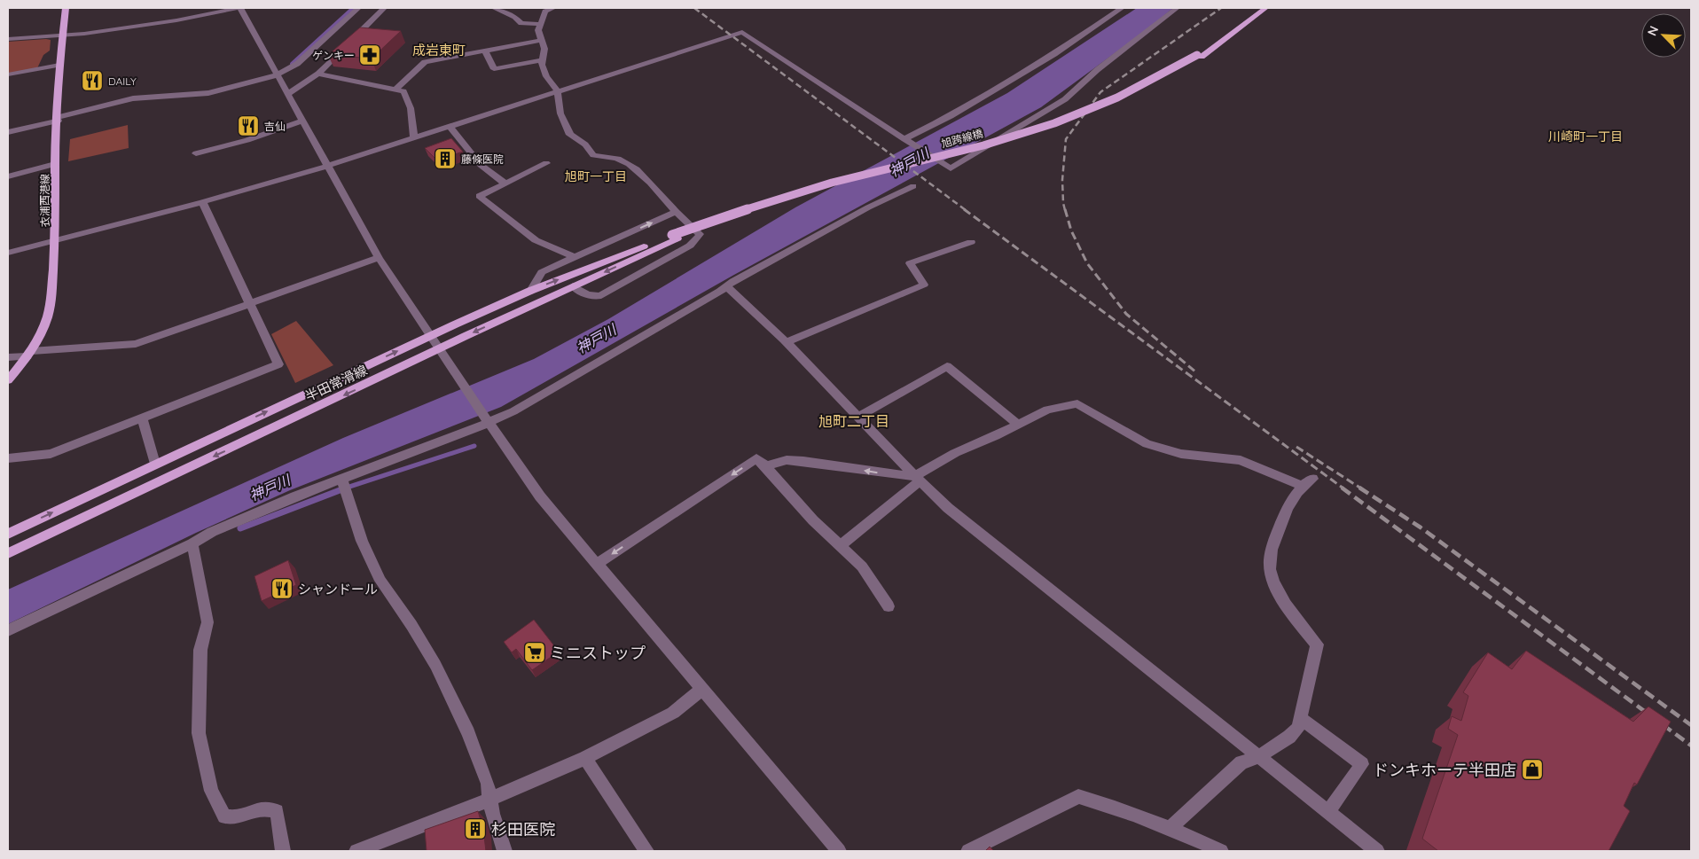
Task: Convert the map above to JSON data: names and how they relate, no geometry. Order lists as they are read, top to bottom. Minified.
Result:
{"streets":{"main road":["旭跨線橋","衣浦西港線","半田常滑線"]},"crossings":[["旭跨線橋","半田常滑線"]],"districts":["成岩東町","川崎町一丁目","旭町一丁目","旭町二丁目"],"water":["神戸川"],"places":{"pharmacy":["ゲンキー"],"restaurant":["DAILY","吉仙","シャンドール"],"building":["藤條医院","杉田医院"],"supermarket":["ミニストップ"],"shop":["ドンキホーテ半田店"]},"north":"top left"}
